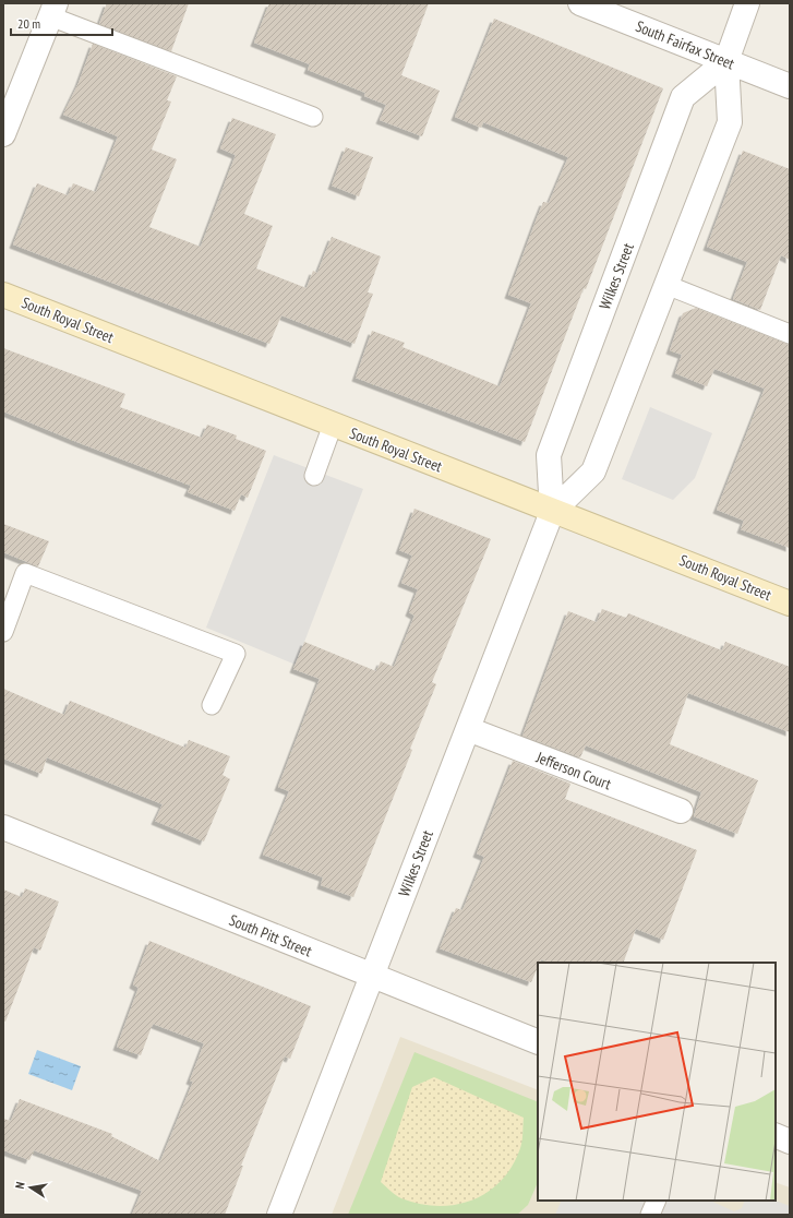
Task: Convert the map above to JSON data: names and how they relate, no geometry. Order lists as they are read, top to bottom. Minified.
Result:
{"streets":{"main road":["South Royal Street"],"street":["South Fairfax Street","Wilkes Street","Jefferson Court","South Pitt Street"]},"crossings":[["South Fairfax Street","Wilkes Street"],["Wilkes Street","South Royal Street"],["Wilkes Street","Jefferson Court"],["Wilkes Street","South Pitt Street"]],"scale_bar":"20 m","north":"left"}
